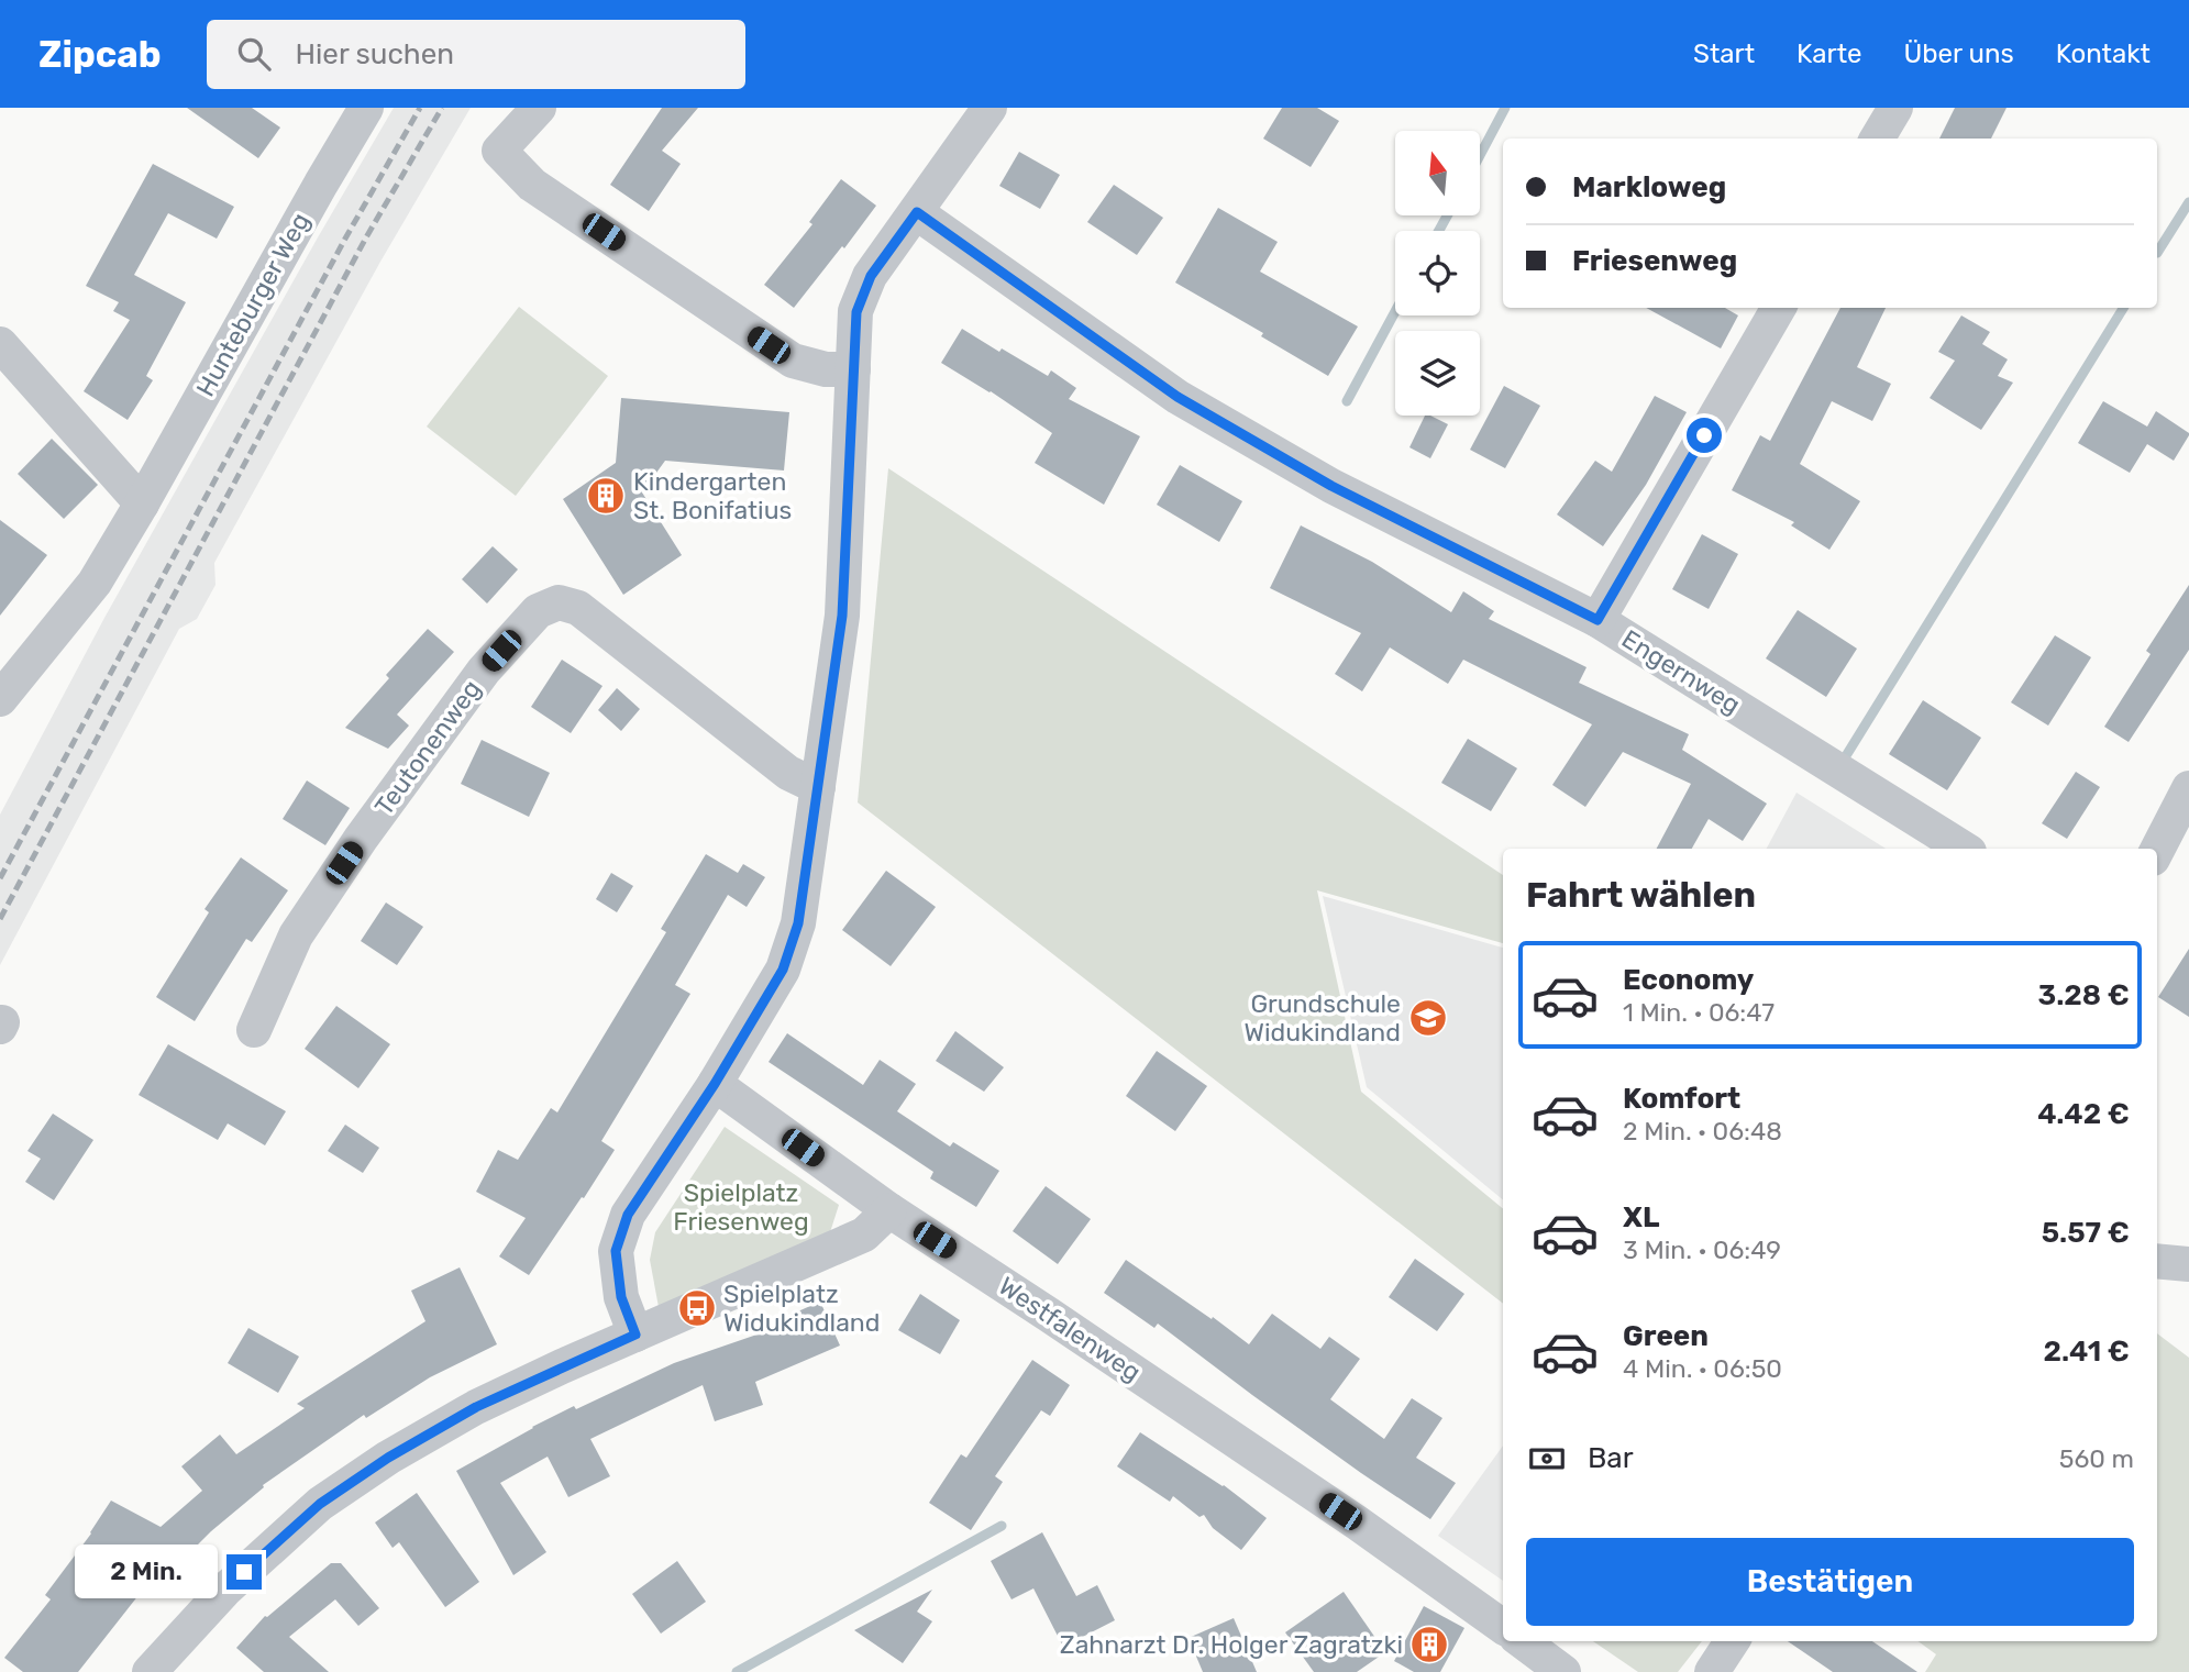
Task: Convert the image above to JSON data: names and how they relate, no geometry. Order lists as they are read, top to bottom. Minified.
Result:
{"streets":{"street":["Hunteburger Weg","Engernweg","Teutonenweg","Westfalenweg"]},"parks":["Spielplatz Friesenweg"],"places":{"building":["Kindergarten St. Bonifatius","Zahnarzt Dr. Holger Zagratzki"],"school or university":["Grundschule Widukindland"],"bus stop":["Spielplatz Widukindland"]},"north":"top","page":{"header":"Zipcab","search":"Hier suchen","nav":["Start","Karte","Über uns","Kontakt"],"banner":["Markloweg","Friesenweg"],"heading":"Fahrt wählen","list":[{"name":"Economy","note":"1 Min. · 06:47","value":"3.28 €"},{"name":"Komfort","note":"2 Min. · 06:48","value":"4.42 €"},{"name":"XL","note":"3 Min. · 06:49","value":"5.57 €"},{"name":"Green","note":"4 Min. · 06:50","value":"2.41 €"}],"pay":["Bar","560 m"],"buttons":"Bestätigen","bubble":"2 Min."}}
